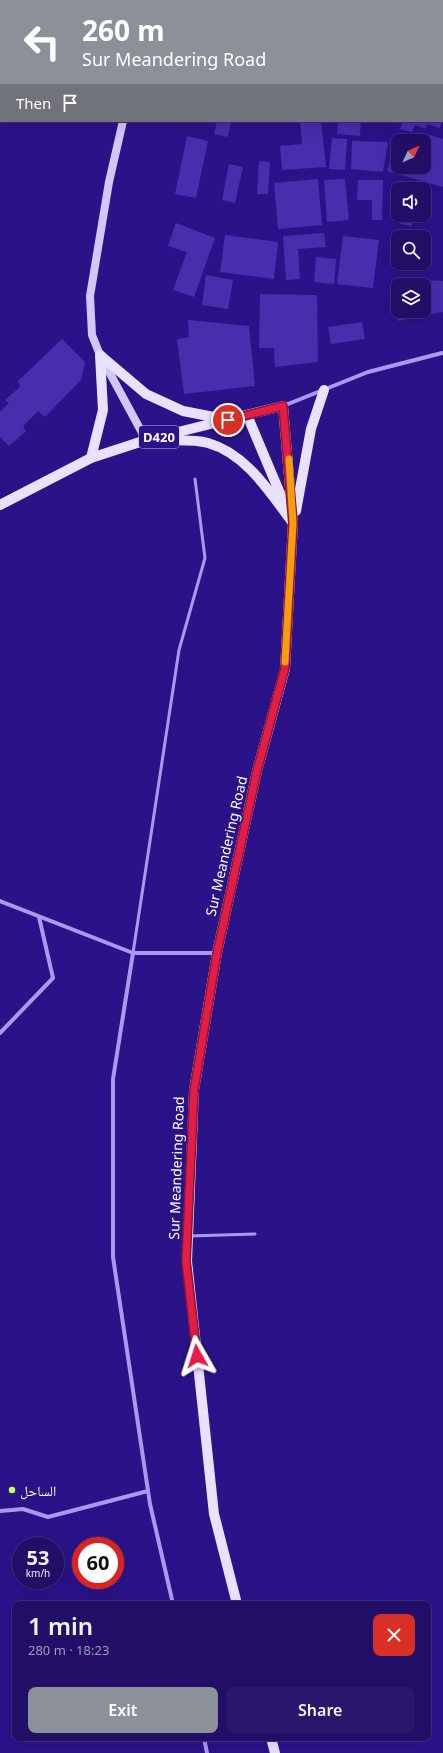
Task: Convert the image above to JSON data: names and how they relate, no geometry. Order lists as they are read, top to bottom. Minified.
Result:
{"streets":{"main road":["D420","Sur Meandering Road"]},"crossings":[["D420","Sur Meandering Road"]],"places":["الساحل"],"north":"top right","page":{"turn":["260 m","Sur Meandering Road"],"then":"Then","speed":"53 km/h","limit":"60","heading":["1 min","280 m · 18:23"],"buttons":["Exit","Share"]}}
